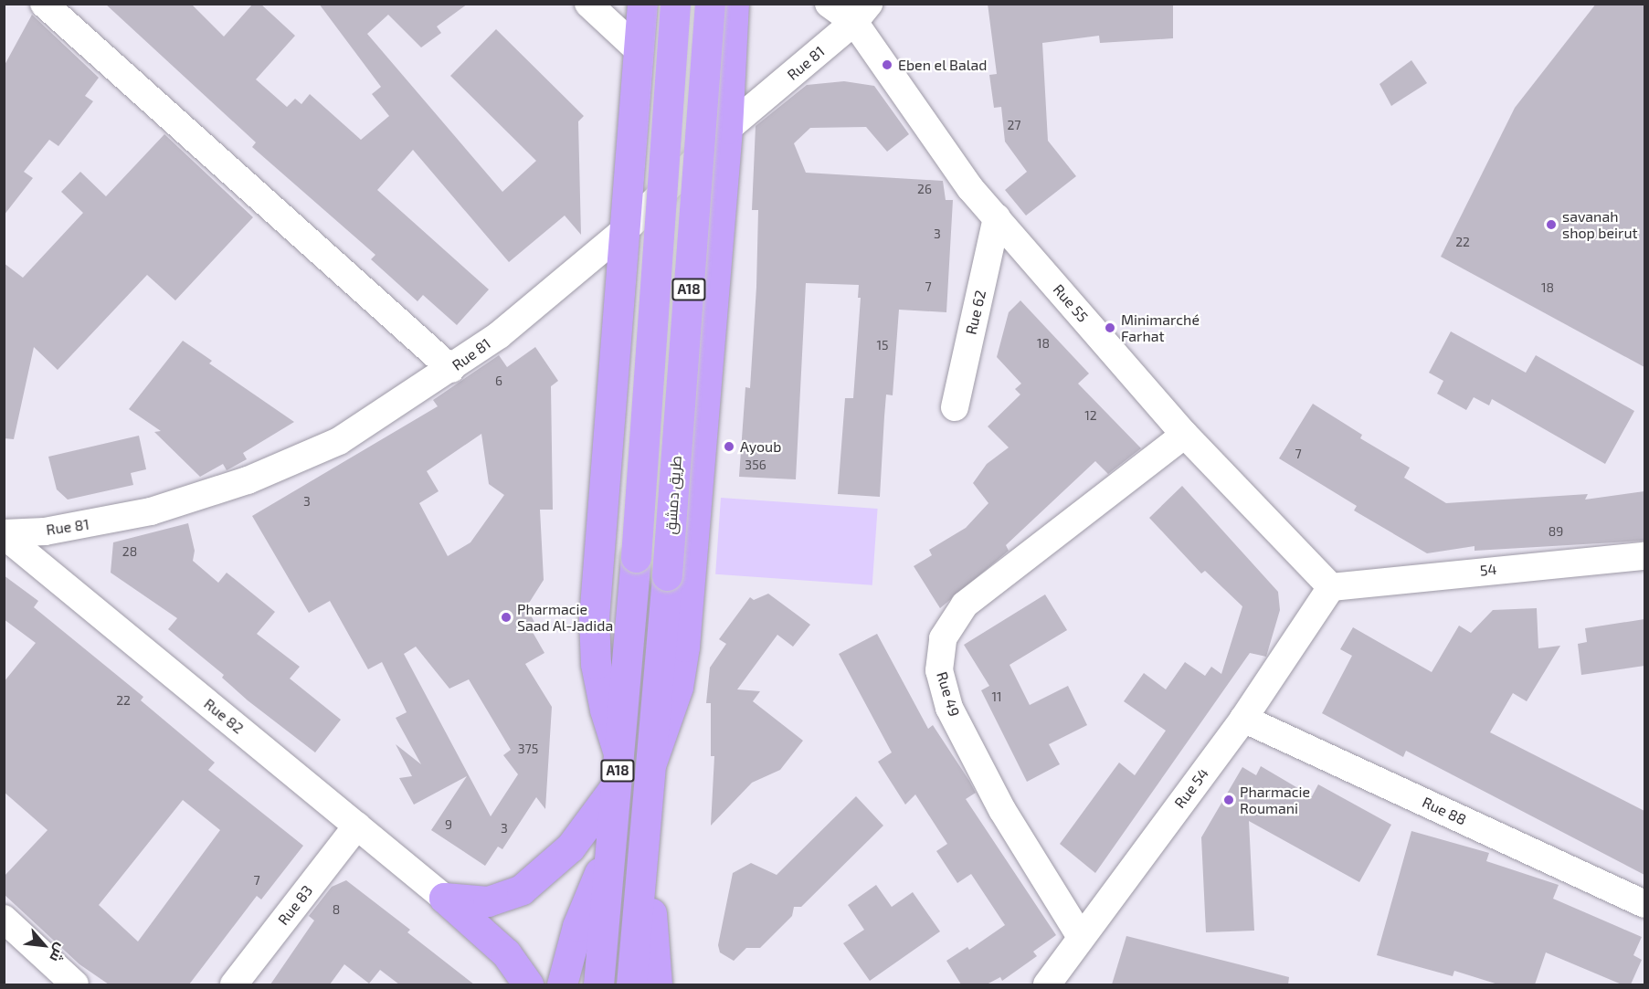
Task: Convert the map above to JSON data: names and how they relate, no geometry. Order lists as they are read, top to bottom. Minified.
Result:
{"streets":{"highway":["A18","طريق دمشق"],"street":["Rue 81","Rue 55","Rue 62","54","Rue 49","Rue 82","Rue 54","Rue 88","Rue 83"]},"crossings":[["Rue 81","Rue 55"],["Rue 81","Rue 82"],["Rue 55","Rue 62"],["Rue 55","54"],["Rue 55","Rue 49"],["Rue 55","Rue 54"],["54","Rue 54"],["Rue 49","Rue 54"],["Rue 82","Rue 83"],["Rue 54","Rue 88"]],"places":["Eben el Balad","savanah shop beirut","Minimarché Farhat","Ayoub","Pharmacie Saad Al-Jadida","Pharmacie Roumani"],"house_numbers":["27","26","3","22","7","18","18","15","6","12","7","356","3","89","28","11","22","375","9","3","7","8"],"north":"bottom right"}
